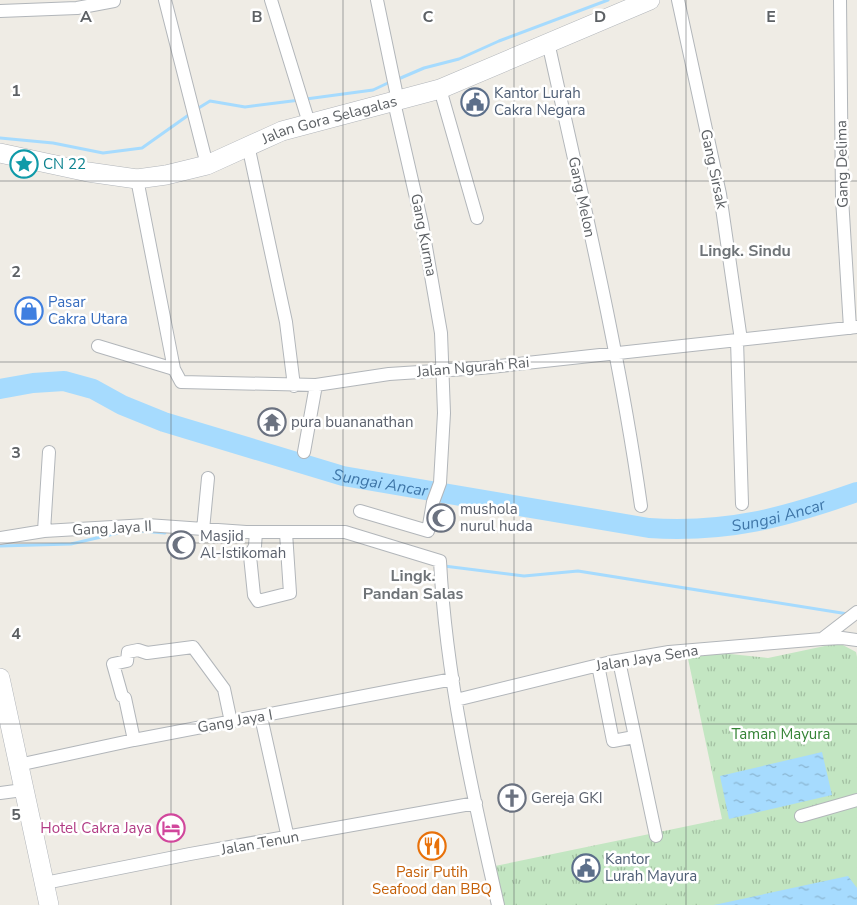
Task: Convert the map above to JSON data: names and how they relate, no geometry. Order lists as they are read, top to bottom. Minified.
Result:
{"streets":{"street":["Jalan Gora Selagalas","Gang Delima","Gang Sirsak","Gang Melon","Gang Kurma","Jalan Ngurah Rai","Gang Jaya II","Jalan Jaya Sena","Gang Jaya I","Jalan Tenun"]},"crossings":[["Jalan Gora Selagalas","Gang Melon"],["Jalan Gora Selagalas","Gang Kurma"],["Gang Delima","Jalan Ngurah Rai"],["Gang Sirsak","Jalan Ngurah Rai"],["Gang Melon","Jalan Ngurah Rai"],["Gang Kurma","Jalan Ngurah Rai"],["Gang Jaya II","Gang Jaya I"]],"districts":["Lingk. Sindu","Lingk. Pandan Salas"],"water":["Sungai Ancar"],"parks":["Taman Mayura"],"places":{"public building":["Kantor Lurah Cakra Negara","Kantor Lurah Mayura"],"place":["CN 22"],"shop":["Pasar Cakra Utara"],"temple":["pura buananathan"],"mosque":["mushola nurul huda","Masjid Al-Istikomah"],"church":["Gereja GKI"],"hotel":["Hotel Cakra Jaya"],"restaurant":["Pasir Putih Seafood dan BBQ"]},"grid":{"columns":["A","B","C","D","E"],"rows":["1","2","3","4","5"]}}
